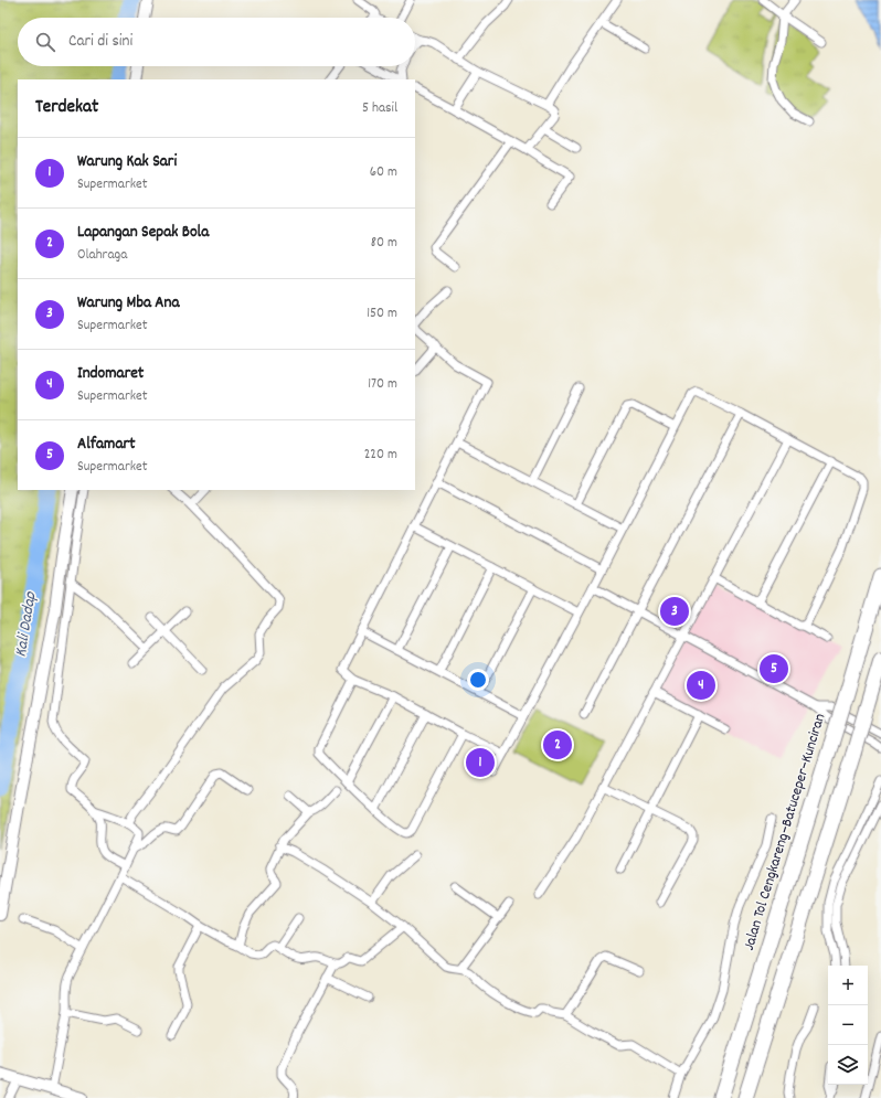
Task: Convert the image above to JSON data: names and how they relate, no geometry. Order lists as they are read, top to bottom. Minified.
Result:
{"streets":{"highway":["Jalan Tol Cengkareng–Batuceper–Kunciran"]},"water":["Kali Dadap"],"page":{"search":"Cari di sini","heading":["Terdekat","5 hasil"],"list":[{"mark":"1","name":"Warung Kak Sari","note":"Supermarket","value":"60 m"},{"mark":"2","name":"Lapangan Sepak Bola","note":"Olahraga","value":"80 m"},{"mark":"3","name":"Warung Mba Ana","note":"Supermarket","value":"150 m"},{"mark":"4","name":"Indomaret","note":"Supermarket","value":"170 m"},{"mark":"5","name":"Alfamart","note":"Supermarket","value":"220 m"}],"pins":["3","5","4","2","1"],"map_buttons":["+","−"]}}
